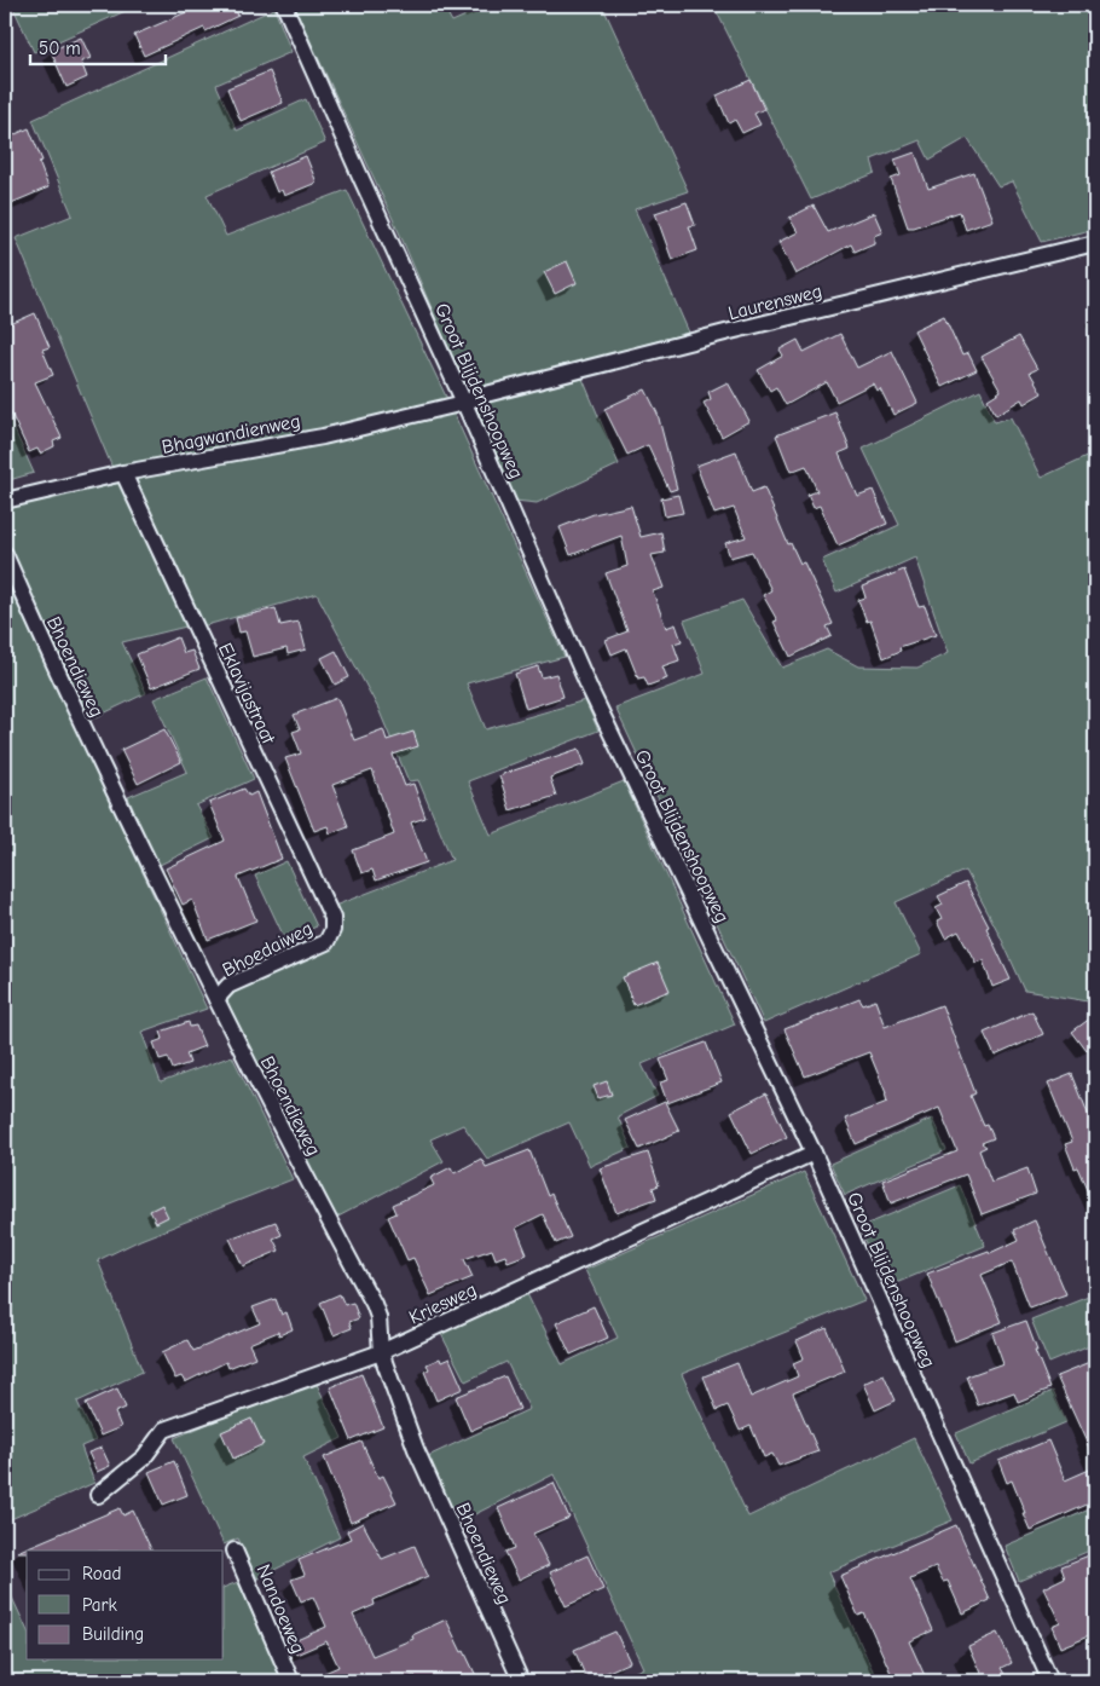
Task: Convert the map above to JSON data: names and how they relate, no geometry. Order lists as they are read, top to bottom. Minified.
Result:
{"streets":{"street":["Laurensweg","Groot Blijdenshoopweg","Bhagwandienweg","Bhoendieweg","Eklavijastraat","Bhoedaiweg","Kriesweg","Nandoeweg"]},"crossings":[["Laurensweg","Groot Blijdenshoopweg"],["Laurensweg","Bhagwandienweg"],["Groot Blijdenshoopweg","Bhagwandienweg"],["Groot Blijdenshoopweg","Kriesweg"],["Bhagwandienweg","Eklavijastraat"],["Bhoendieweg","Bhoedaiweg"],["Bhoendieweg","Kriesweg"],["Eklavijastraat","Bhoedaiweg"]],"legend":["Road","Park","Building"],"scale_bar":"50 m"}
